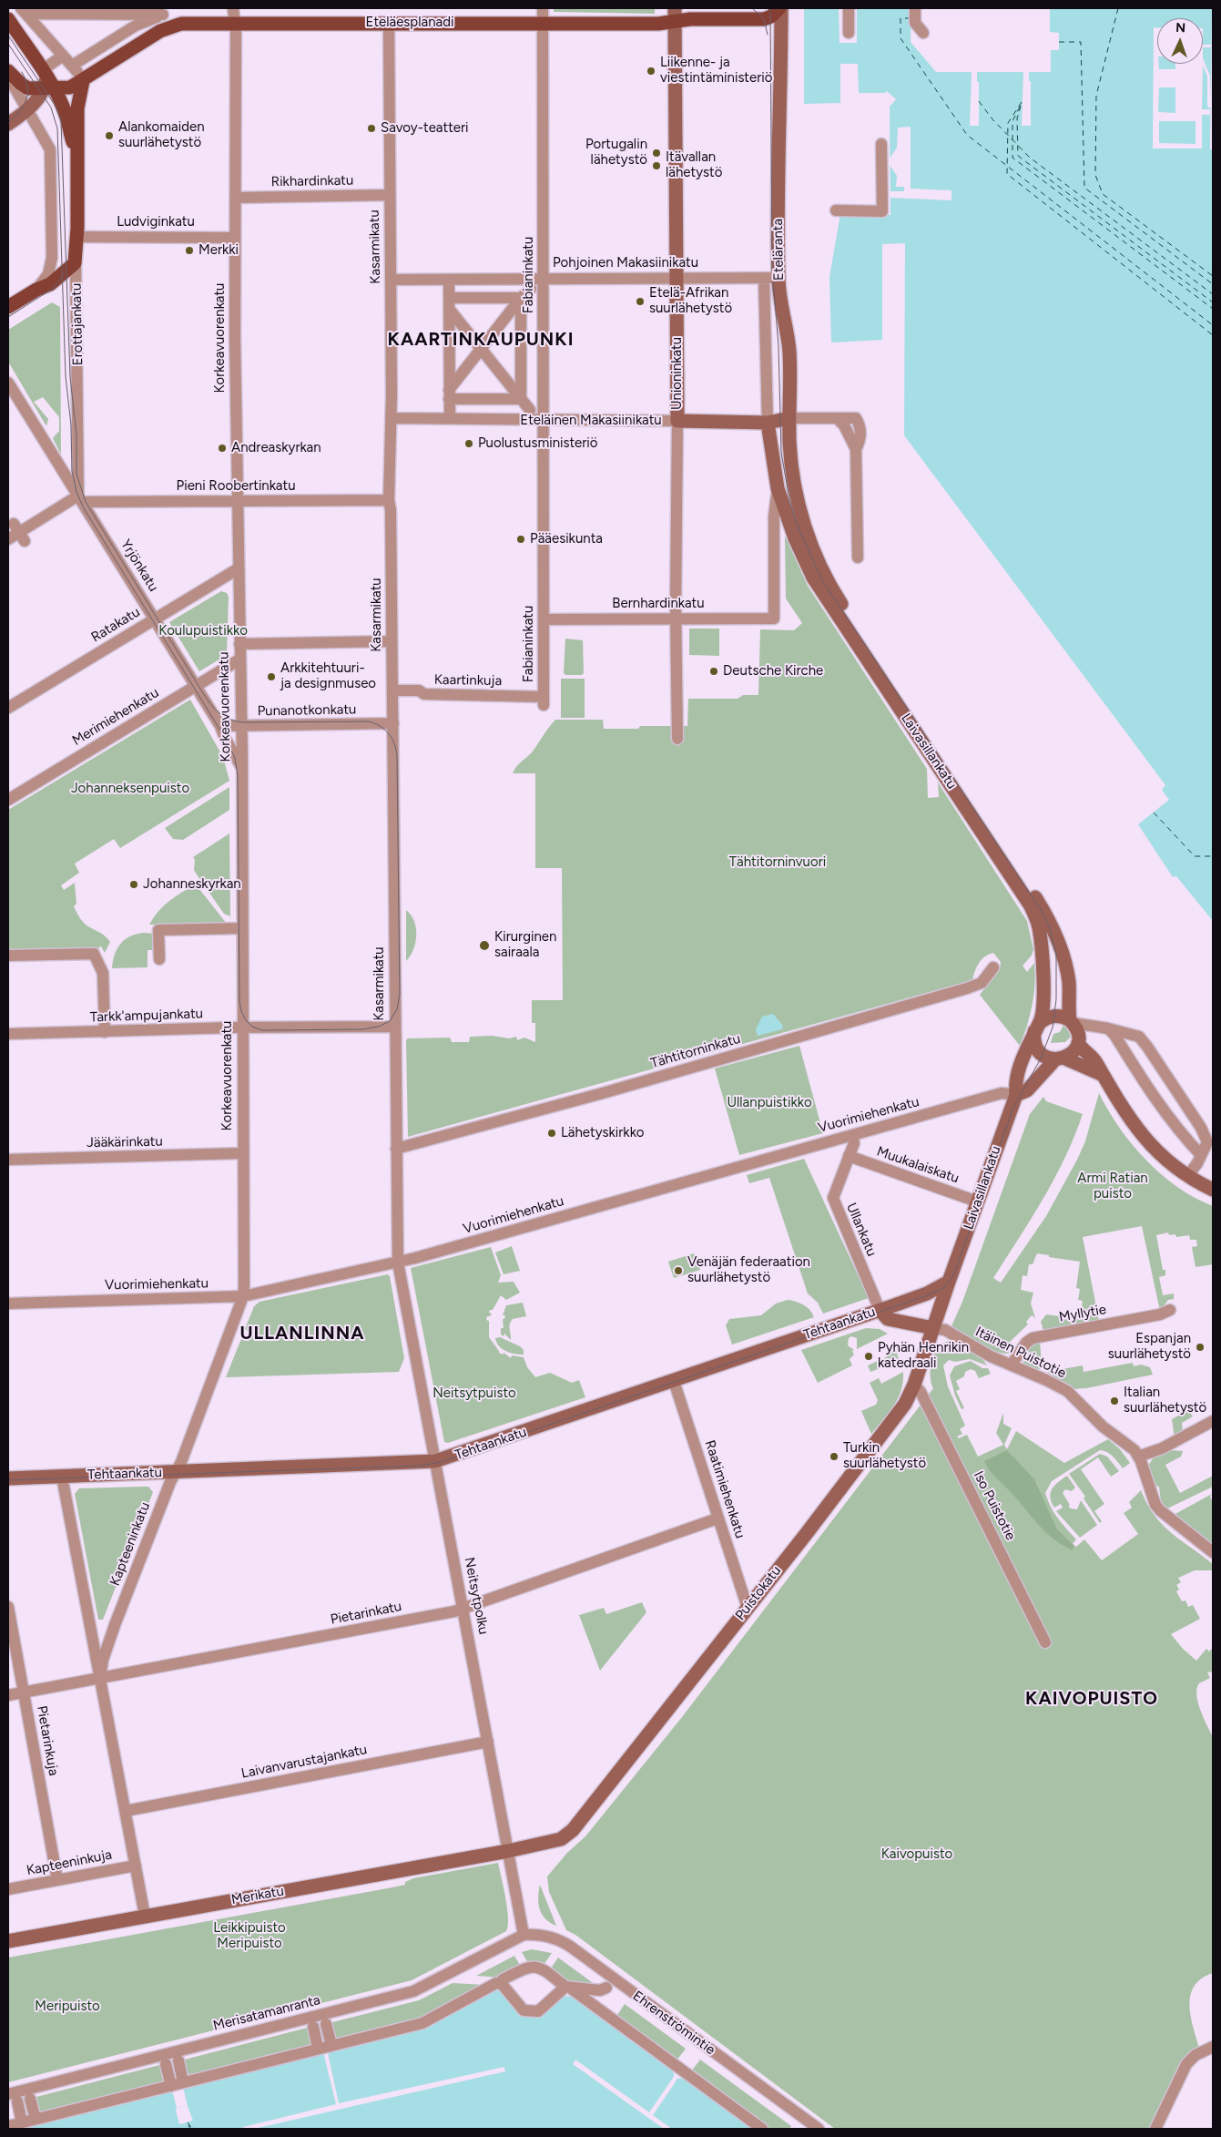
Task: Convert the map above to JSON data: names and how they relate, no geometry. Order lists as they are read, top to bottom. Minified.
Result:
{"streets":{"main road":["Eteläesplanadi","Erottajankatu"],"street":["Rikhardinkatu","Ludviginkatu","Kasarmikatu","Eteläranta","Pohjoinen Makasiinikatu","Fabianinkatu","Korkeavuorenkatu","Unioninkatu","Eteläinen Makasiinikatu","Pieni Roobertinkatu","Yrjönkatu","Bernhardinkatu","Ratakatu","Kaartinkuja","Punanotkonkatu","Merimiehenkatu","Laivasillankatu","Tarkk'ampujankatu","Tähtitorninkatu","Vuorimiehenkatu","Jääkärinkatu","Muukalaiskatu","Ullankatu","Myllytie","Tehtaankatu","Itäinen Puistotie","Raatimiehenkatu","Iso Puistotie","Kapteeninkatu","Puistokatu","Neitsytpolku","Pietarinkatu","Pietarinkuja","Laivanvarustajankatu","Kapteeninkuja","Merikatu","Merisatamanranta","Ehrenströmintie"]},"crossings":[["Eteläesplanadi","Kasarmikatu"],["Eteläesplanadi","Eteläranta"],["Eteläesplanadi","Fabianinkatu"],["Eteläesplanadi","Erottajankatu"],["Eteläesplanadi","Korkeavuorenkatu"],["Eteläesplanadi","Unioninkatu"],["Rikhardinkatu","Kasarmikatu"],["Rikhardinkatu","Korkeavuorenkatu"],["Ludviginkatu","Erottajankatu"],["Ludviginkatu","Korkeavuorenkatu"],["Kasarmikatu","Pohjoinen Makasiinikatu"],["Kasarmikatu","Eteläinen Makasiinikatu"],["Kasarmikatu","Pieni Roobertinkatu"],["Kasarmikatu","Kaartinkuja"],["Kasarmikatu","Punanotkonkatu"],["Kasarmikatu","Tarkk'ampujankatu"],["Kasarmikatu","Tähtitorninkatu"],["Kasarmikatu","Vuorimiehenkatu"],["Kasarmikatu","Neitsytpolku"],["Eteläranta","Pohjoinen Makasiinikatu"],["Eteläranta","Eteläinen Makasiinikatu"],["Eteläranta","Bernhardinkatu"],["Eteläranta","Laivasillankatu"],["Pohjoinen Makasiinikatu","Fabianinkatu"],["Pohjoinen Makasiinikatu","Unioninkatu"],["Fabianinkatu","Eteläinen Makasiinikatu"],["Fabianinkatu","Bernhardinkatu"],["Fabianinkatu","Kaartinkuja"],["Erottajankatu","Pieni Roobertinkatu"],["Erottajankatu","Yrjönkatu"],["Korkeavuorenkatu","Pieni Roobertinkatu"],["Korkeavuorenkatu","Yrjönkatu"],["Korkeavuorenkatu","Ratakatu"],["Korkeavuorenkatu","Punanotkonkatu"],["Korkeavuorenkatu","Merimiehenkatu"],["Korkeavuorenkatu","Tarkk'ampujankatu"],["Korkeavuorenkatu","Vuorimiehenkatu"],["Korkeavuorenkatu","Jääkärinkatu"],["Korkeavuorenkatu","Kapteeninkatu"],["Unioninkatu","Eteläinen Makasiinikatu"],["Unioninkatu","Bernhardinkatu"],["Pieni Roobertinkatu","Yrjönkatu"],["Yrjönkatu","Ratakatu"],["Yrjönkatu","Punanotkonkatu"],["Yrjönkatu","Merimiehenkatu"],["Laivasillankatu","Vuorimiehenkatu"],["Laivasillankatu","Muukalaiskatu"],["Laivasillankatu","Tehtaankatu"],["Laivasillankatu","Puistokatu"],["Vuorimiehenkatu","Ullankatu"],["Vuorimiehenkatu","Kapteeninkatu"],["Vuorimiehenkatu","Neitsytpolku"],["Muukalaiskatu","Ullankatu"],["Ullankatu","Tehtaankatu"],["Myllytie","Itäinen Puistotie"],["Tehtaankatu","Raatimiehenkatu"],["Tehtaankatu","Kapteeninkatu"],["Tehtaankatu","Puistokatu"],["Tehtaankatu","Neitsytpolku"],["Itäinen Puistotie","Puistokatu"],["Raatimiehenkatu","Puistokatu"],["Raatimiehenkatu","Pietarinkatu"],["Iso Puistotie","Puistokatu"],["Kapteeninkatu","Pietarinkatu"],["Kapteeninkatu","Laivanvarustajankatu"],["Kapteeninkatu","Kapteeninkuja"],["Kapteeninkatu","Merikatu"],["Puistokatu","Neitsytpolku"],["Puistokatu","Merikatu"],["Neitsytpolku","Pietarinkatu"],["Neitsytpolku","Laivanvarustajankatu"],["Neitsytpolku","Merikatu"],["Neitsytpolku","Merisatamanranta"],["Neitsytpolku","Ehrenströmintie"],["Pietarinkatu","Pietarinkuja"],["Pietarinkuja","Kapteeninkuja"],["Merisatamanranta","Ehrenströmintie"]],"districts":["KAARTINKAUPUNKI","ULLANLINNA","KAIVOPUISTO"],"parks":["Koulupuistikko","Johanneksenpuisto","Tähtitorninvuori","Ullanpuistikko","Armi Ratian puisto","Neitsytpuisto","Kaivopuisto","Leikkipuisto Meripuisto","Meripuisto"],"places":["Liikenne- ja viestintäministeriö","Savoy-teatteri","Alankomaiden suurlähetystö","Portugalin lähetystö","Itävallan lähetystö","Merkki","Etelä-Afrikan suurlähetystö","Puolustusministeriö","Andreaskyrkan","Pääesikunta","Deutsche Kirche","Arkkitehtuuri- ja designmuseo","Johanneskyrkan","Kirurginen sairaala","Lähetyskirkko","Venäjän federaation suurlähetystö","Espanjan suurlähetystö","Pyhän Henrikin katedraali","Italian suurlähetystö","Turkin suurlähetystö"],"north":"top"}
